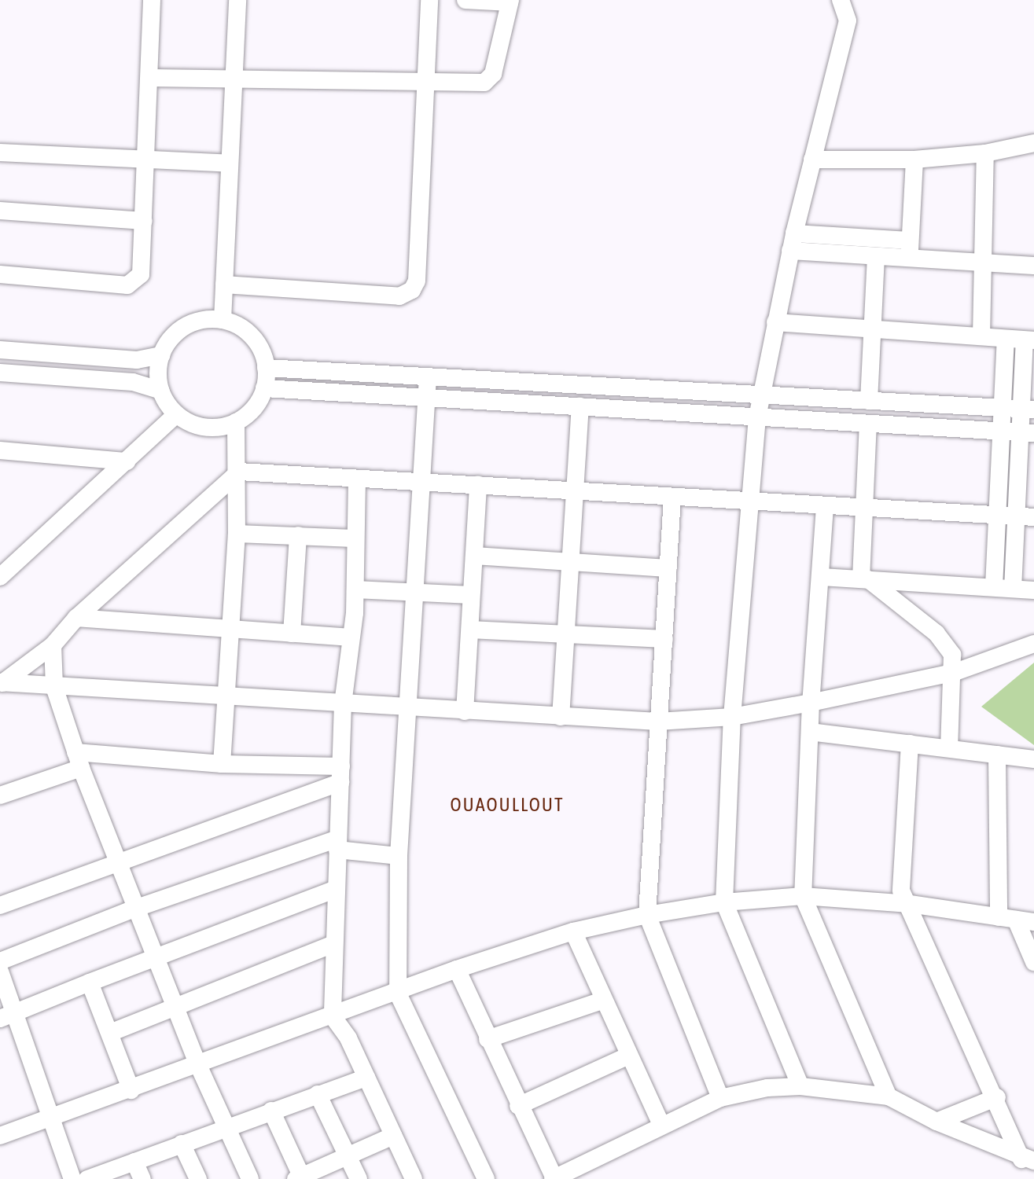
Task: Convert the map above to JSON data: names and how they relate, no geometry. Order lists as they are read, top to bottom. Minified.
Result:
{"districts":["OUAOULLOUT"]}
